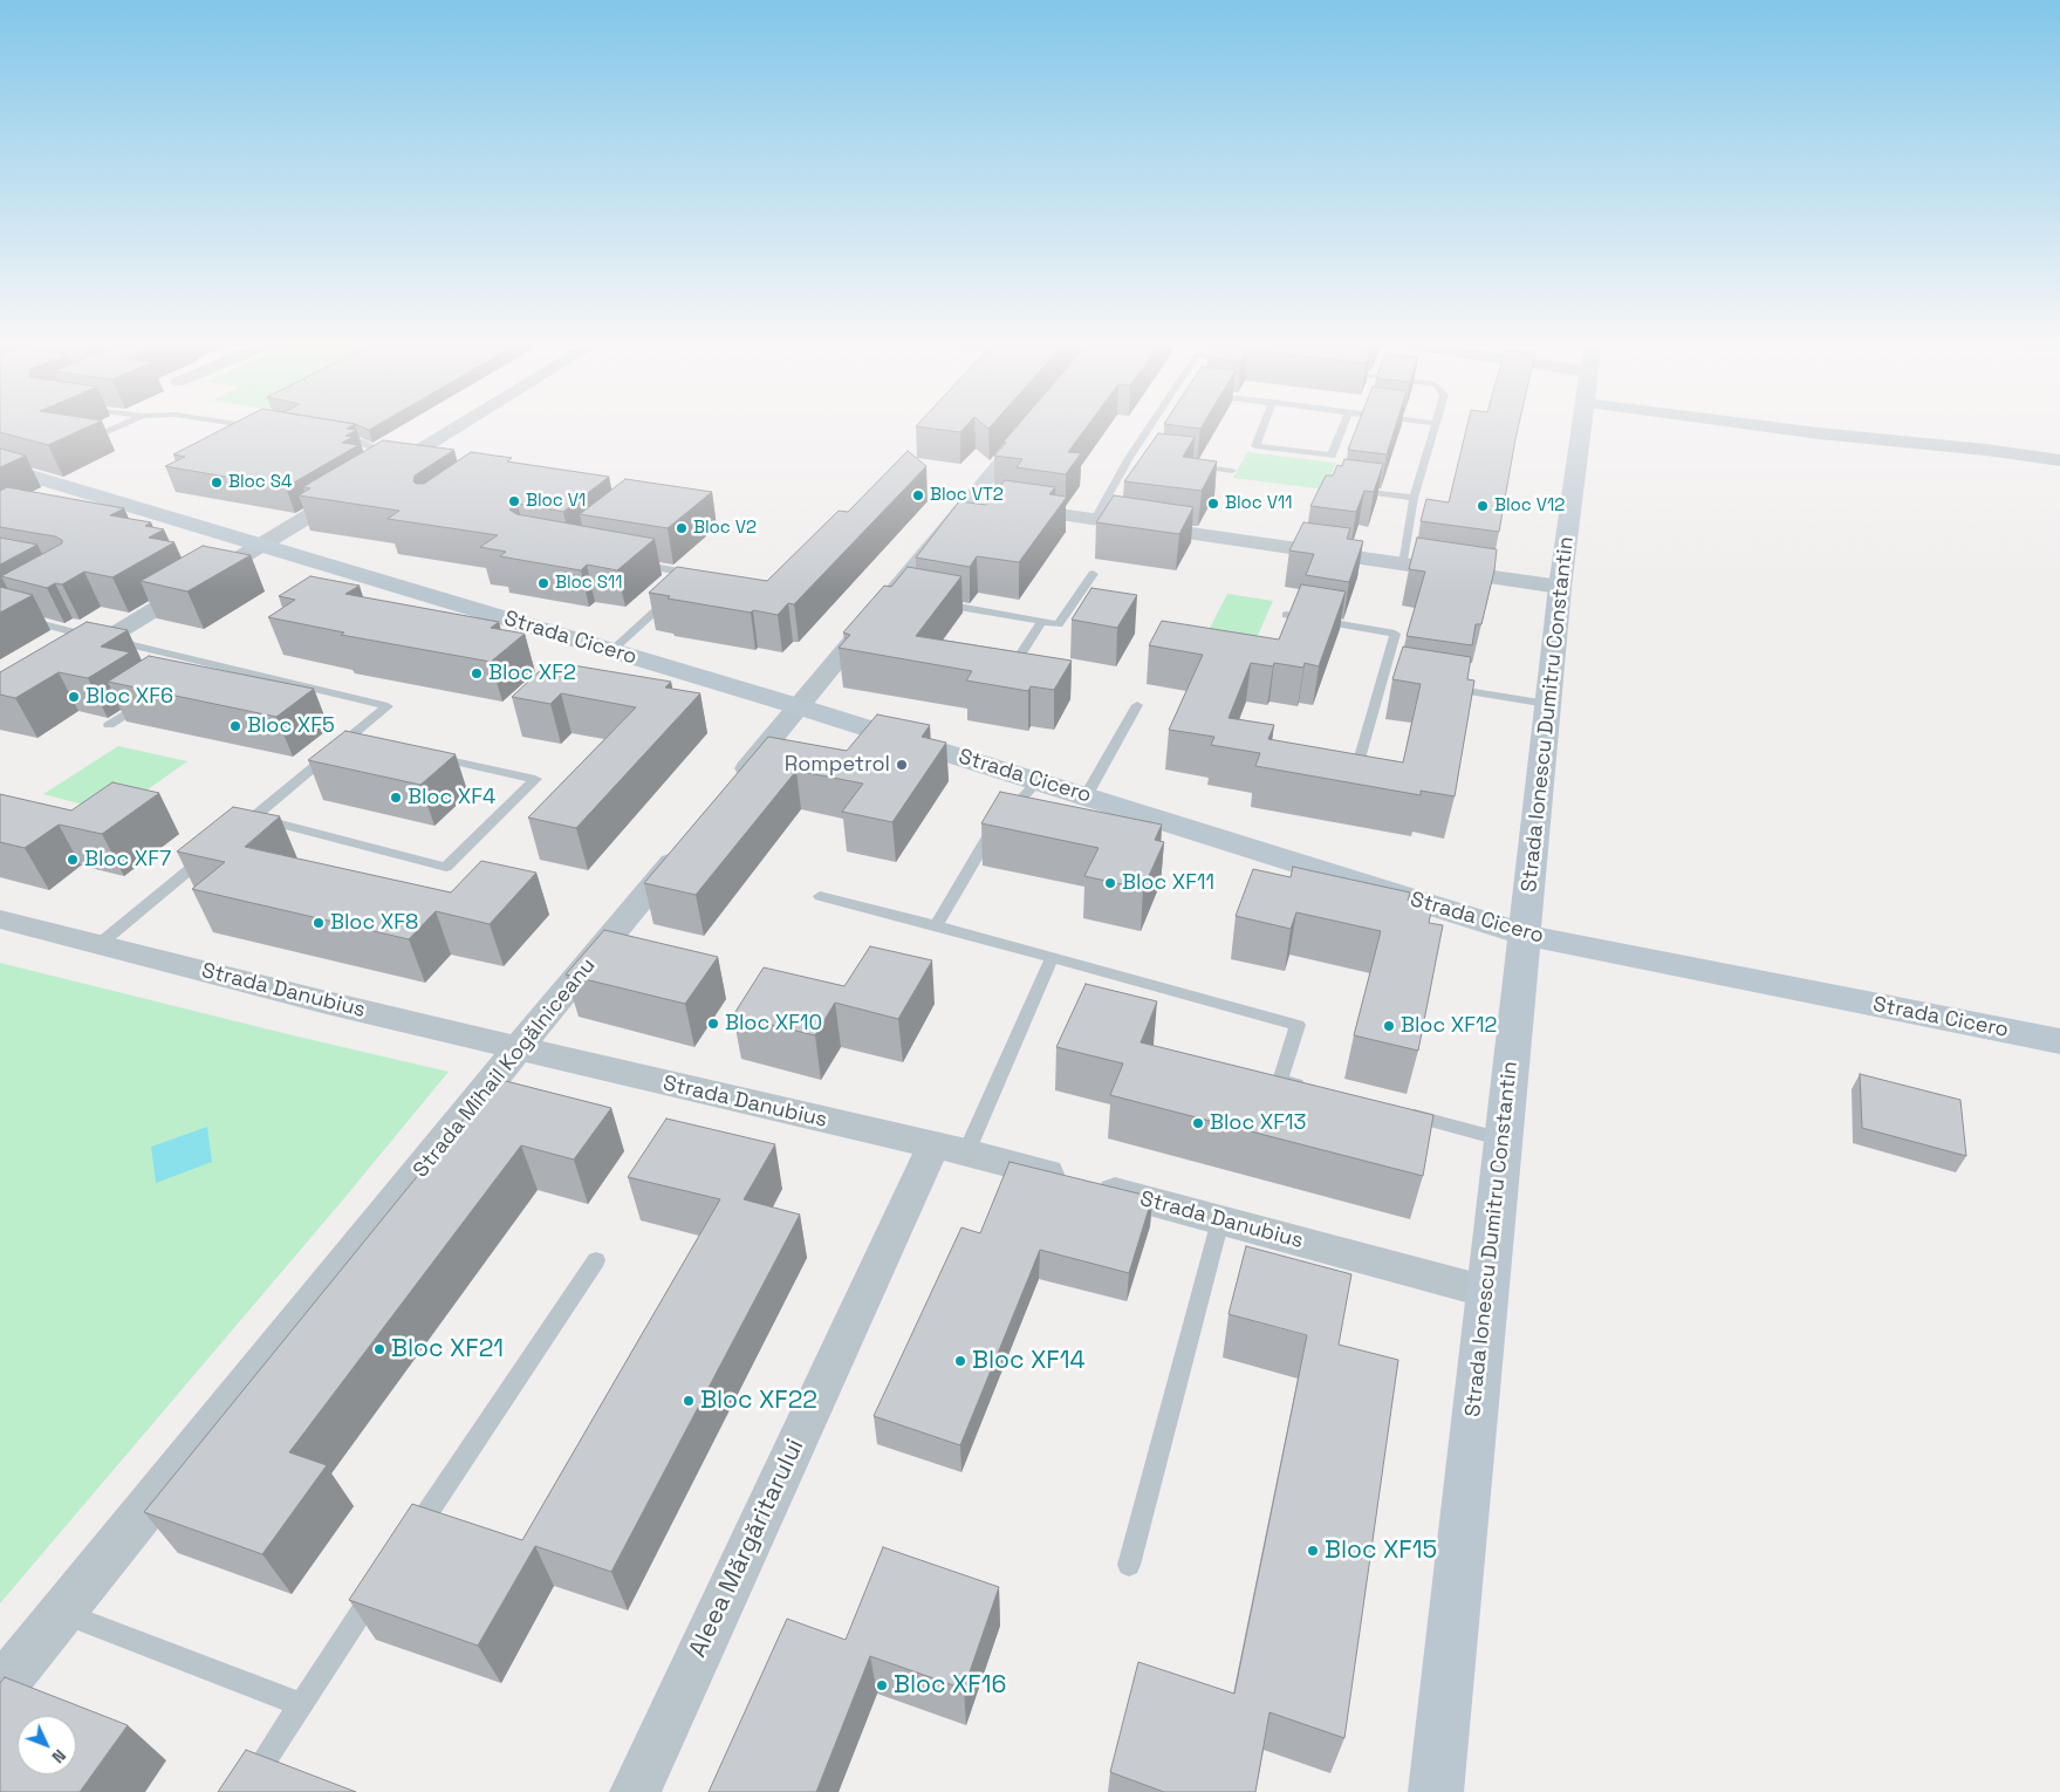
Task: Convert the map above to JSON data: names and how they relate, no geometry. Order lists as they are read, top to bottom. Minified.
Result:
{"streets":{"street":["Strada Cicero","Strada Ionescu Dumitru Constantin","Strada Danubius","Strada Mihail Kogălniceanu","Aleea Mărgăritarului"]},"crossings":[["Strada Cicero","Strada Ionescu Dumitru Constantin"],["Strada Ionescu Dumitru Constantin","Strada Danubius"],["Strada Danubius","Strada Mihail Kogălniceanu"],["Strada Danubius","Aleea Mărgăritarului"]],"places":["Bloc S4","Bloc VT2","Bloc V1","Bloc V11","Bloc V12","Bloc V2","Bloc S11","Bloc XF2","Bloc XF6","Bloc XF5","Rompetrol","Bloc XF4","Bloc XF7","Bloc XF11","Bloc XF8","Bloc XF10","Bloc XF12","Bloc XF13","Bloc XF21","Bloc XF14","Bloc XF22","Bloc XF15","Bloc XF16"],"north":"bottom right"}
